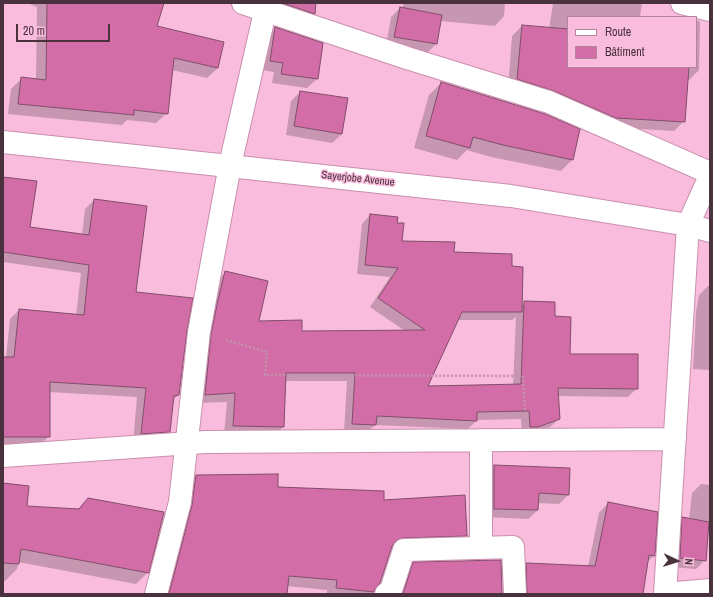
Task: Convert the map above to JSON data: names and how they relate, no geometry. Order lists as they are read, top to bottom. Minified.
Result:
{"streets":{"street":["Sayerjobe Avenue"]},"legend":["Route","Bâtiment"],"scale_bar":"20 m","north":"right"}
